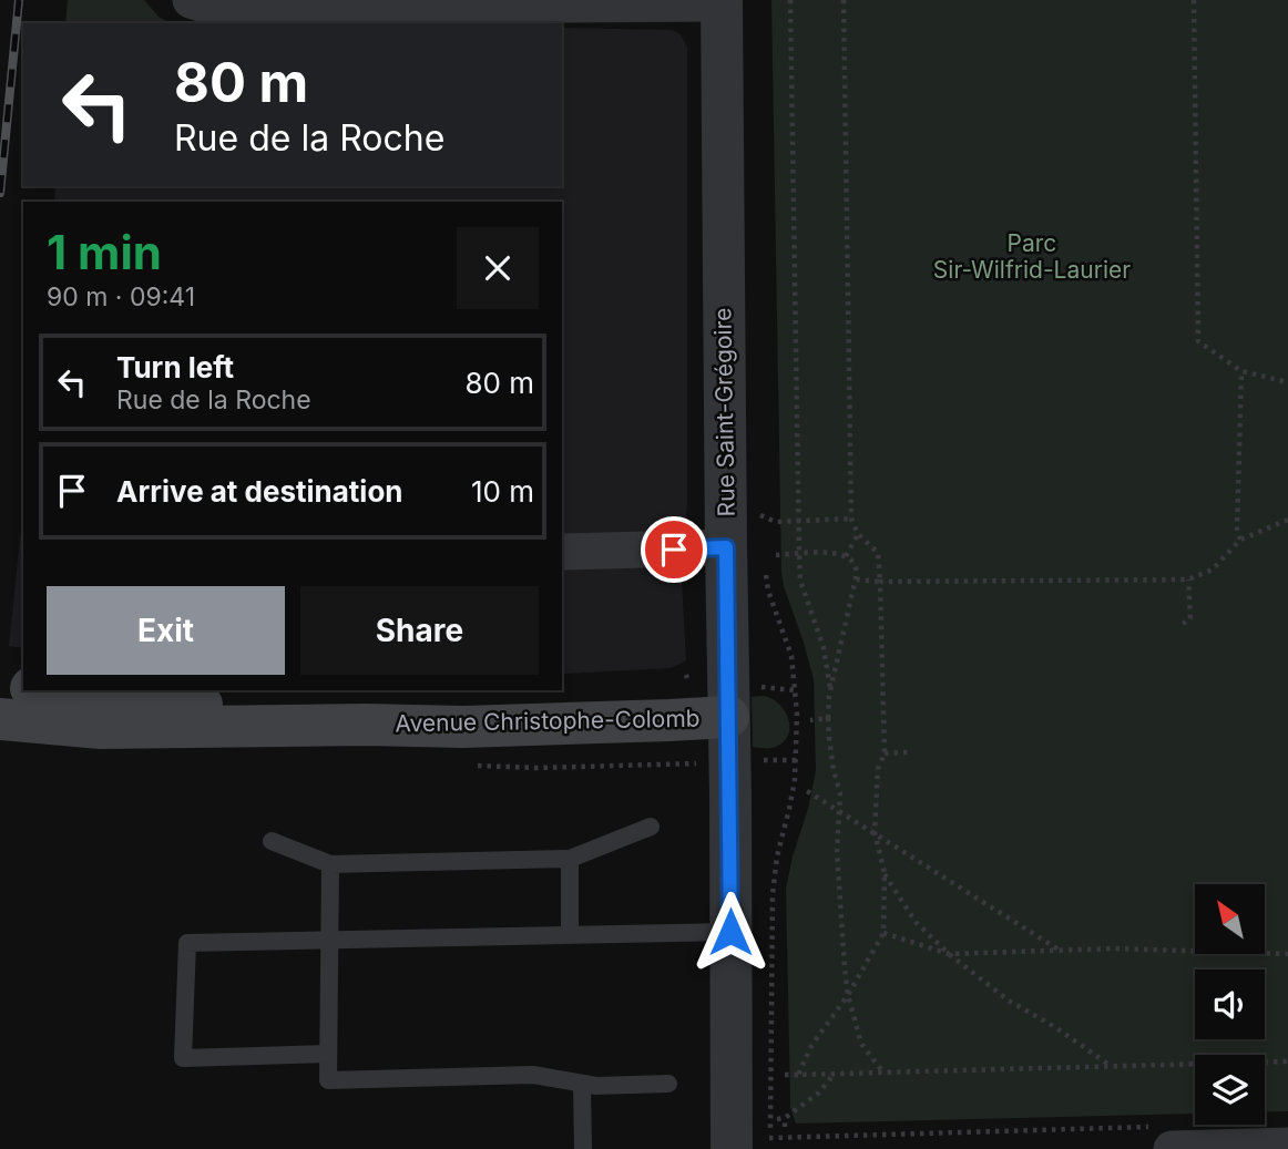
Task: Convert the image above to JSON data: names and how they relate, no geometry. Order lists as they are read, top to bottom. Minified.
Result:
{"streets":{"main road":["Avenue Christophe-Colomb"],"street":["Rue Saint-Grégoire"]},"crossings":[["Rue Saint-Grégoire","Avenue Christophe-Colomb"]],"parks":["Parc Sir-Wilfrid-Laurier"],"north":"top left","page":{"turn":["80 m","Rue de la Roche"],"heading":["1 min","90 m · 09:41"],"list":[{"name":"Turn left","note":"Rue de la Roche","value":"80 m"},{"name":"Arrive at destination","value":"10 m"}],"buttons":["Exit","Share"]}}
